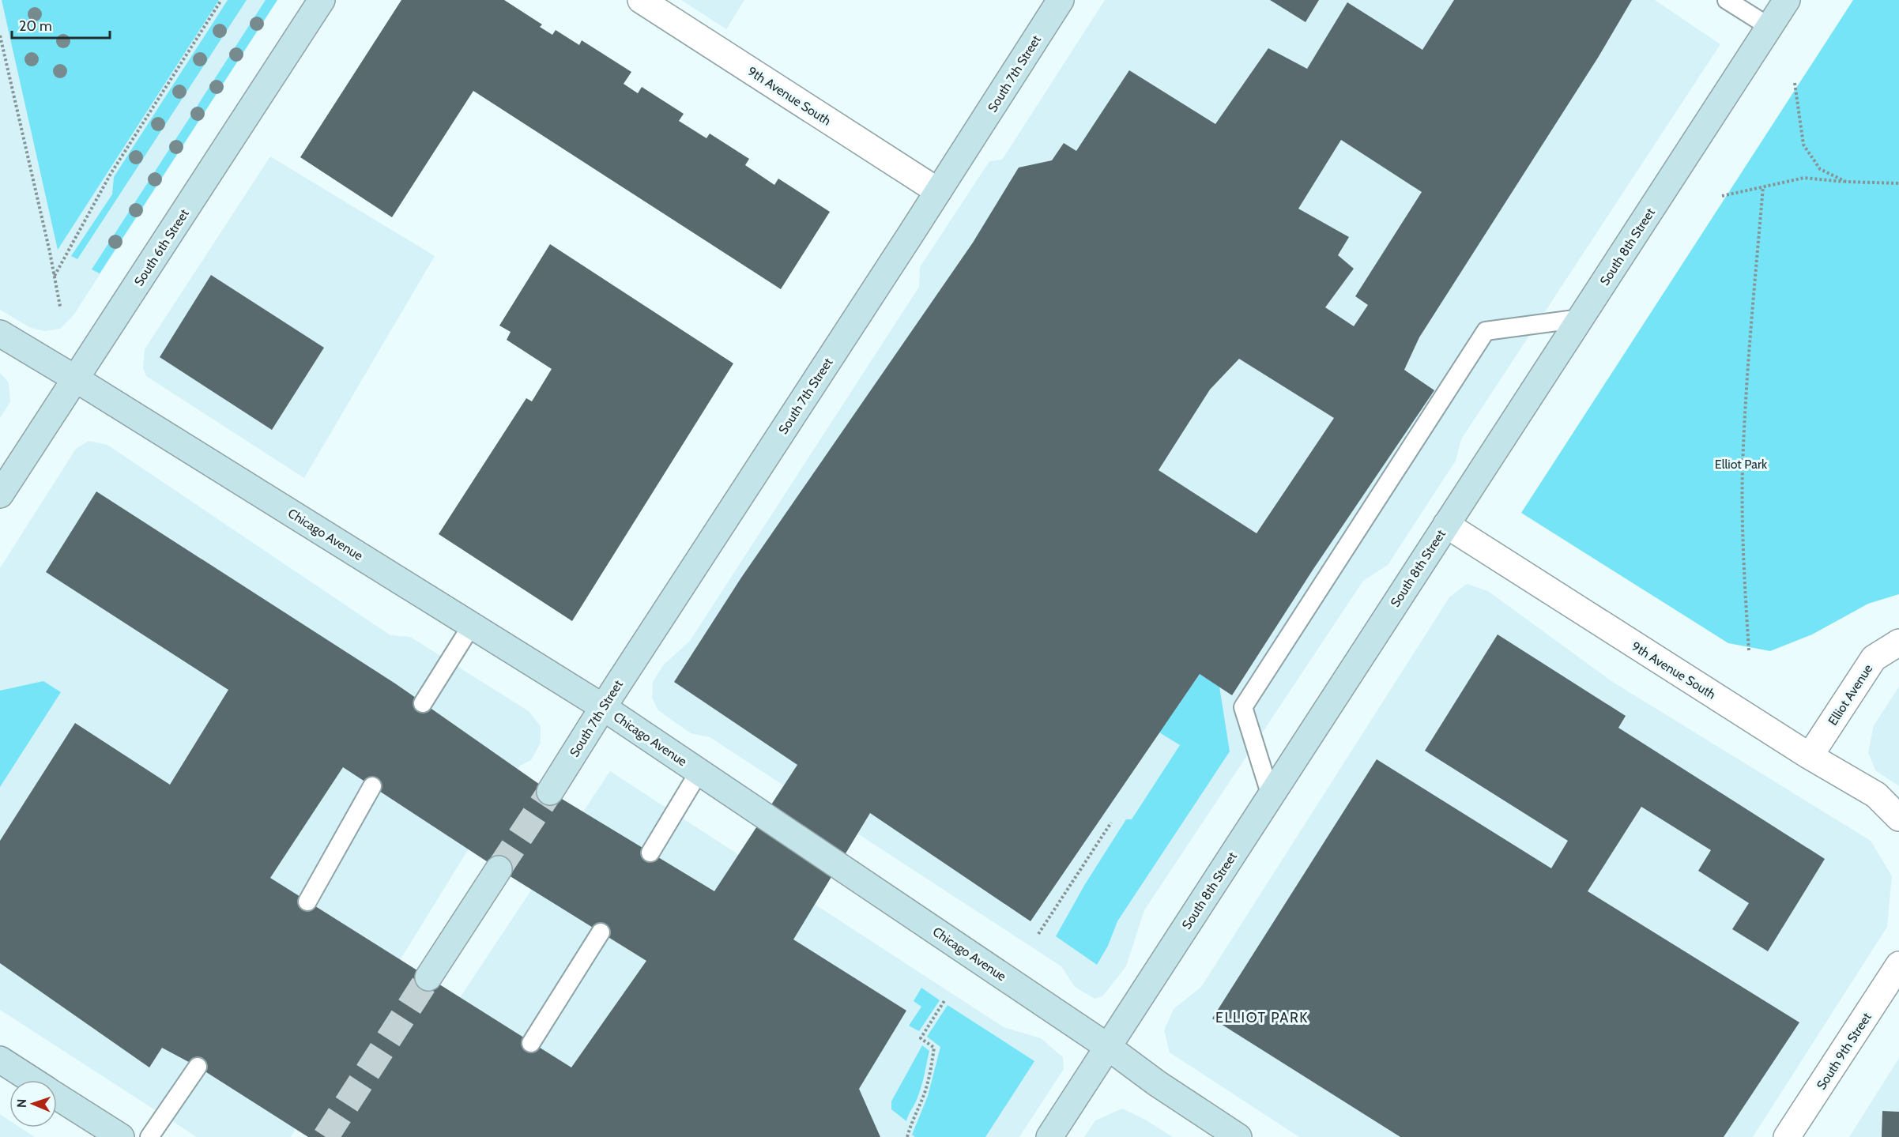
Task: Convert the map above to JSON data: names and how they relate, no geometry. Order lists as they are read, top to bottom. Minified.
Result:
{"streets":{"main road":["South 7th Street","South 8th Street","South 6th Street","Chicago Avenue"],"street":["9th Avenue South","Elliot Avenue","South 9th Street"]},"crossings":[["South 7th Street","9th Avenue South"],["South 7th Street","Chicago Avenue"],["9th Avenue South","South 8th Street"],["9th Avenue South","Elliot Avenue"],["South 8th Street","Chicago Avenue"],["South 6th Street","Chicago Avenue"]],"districts":["ELLIOT PARK"],"parks":["Elliot Park"],"scale_bar":"20 m","north":"left"}
